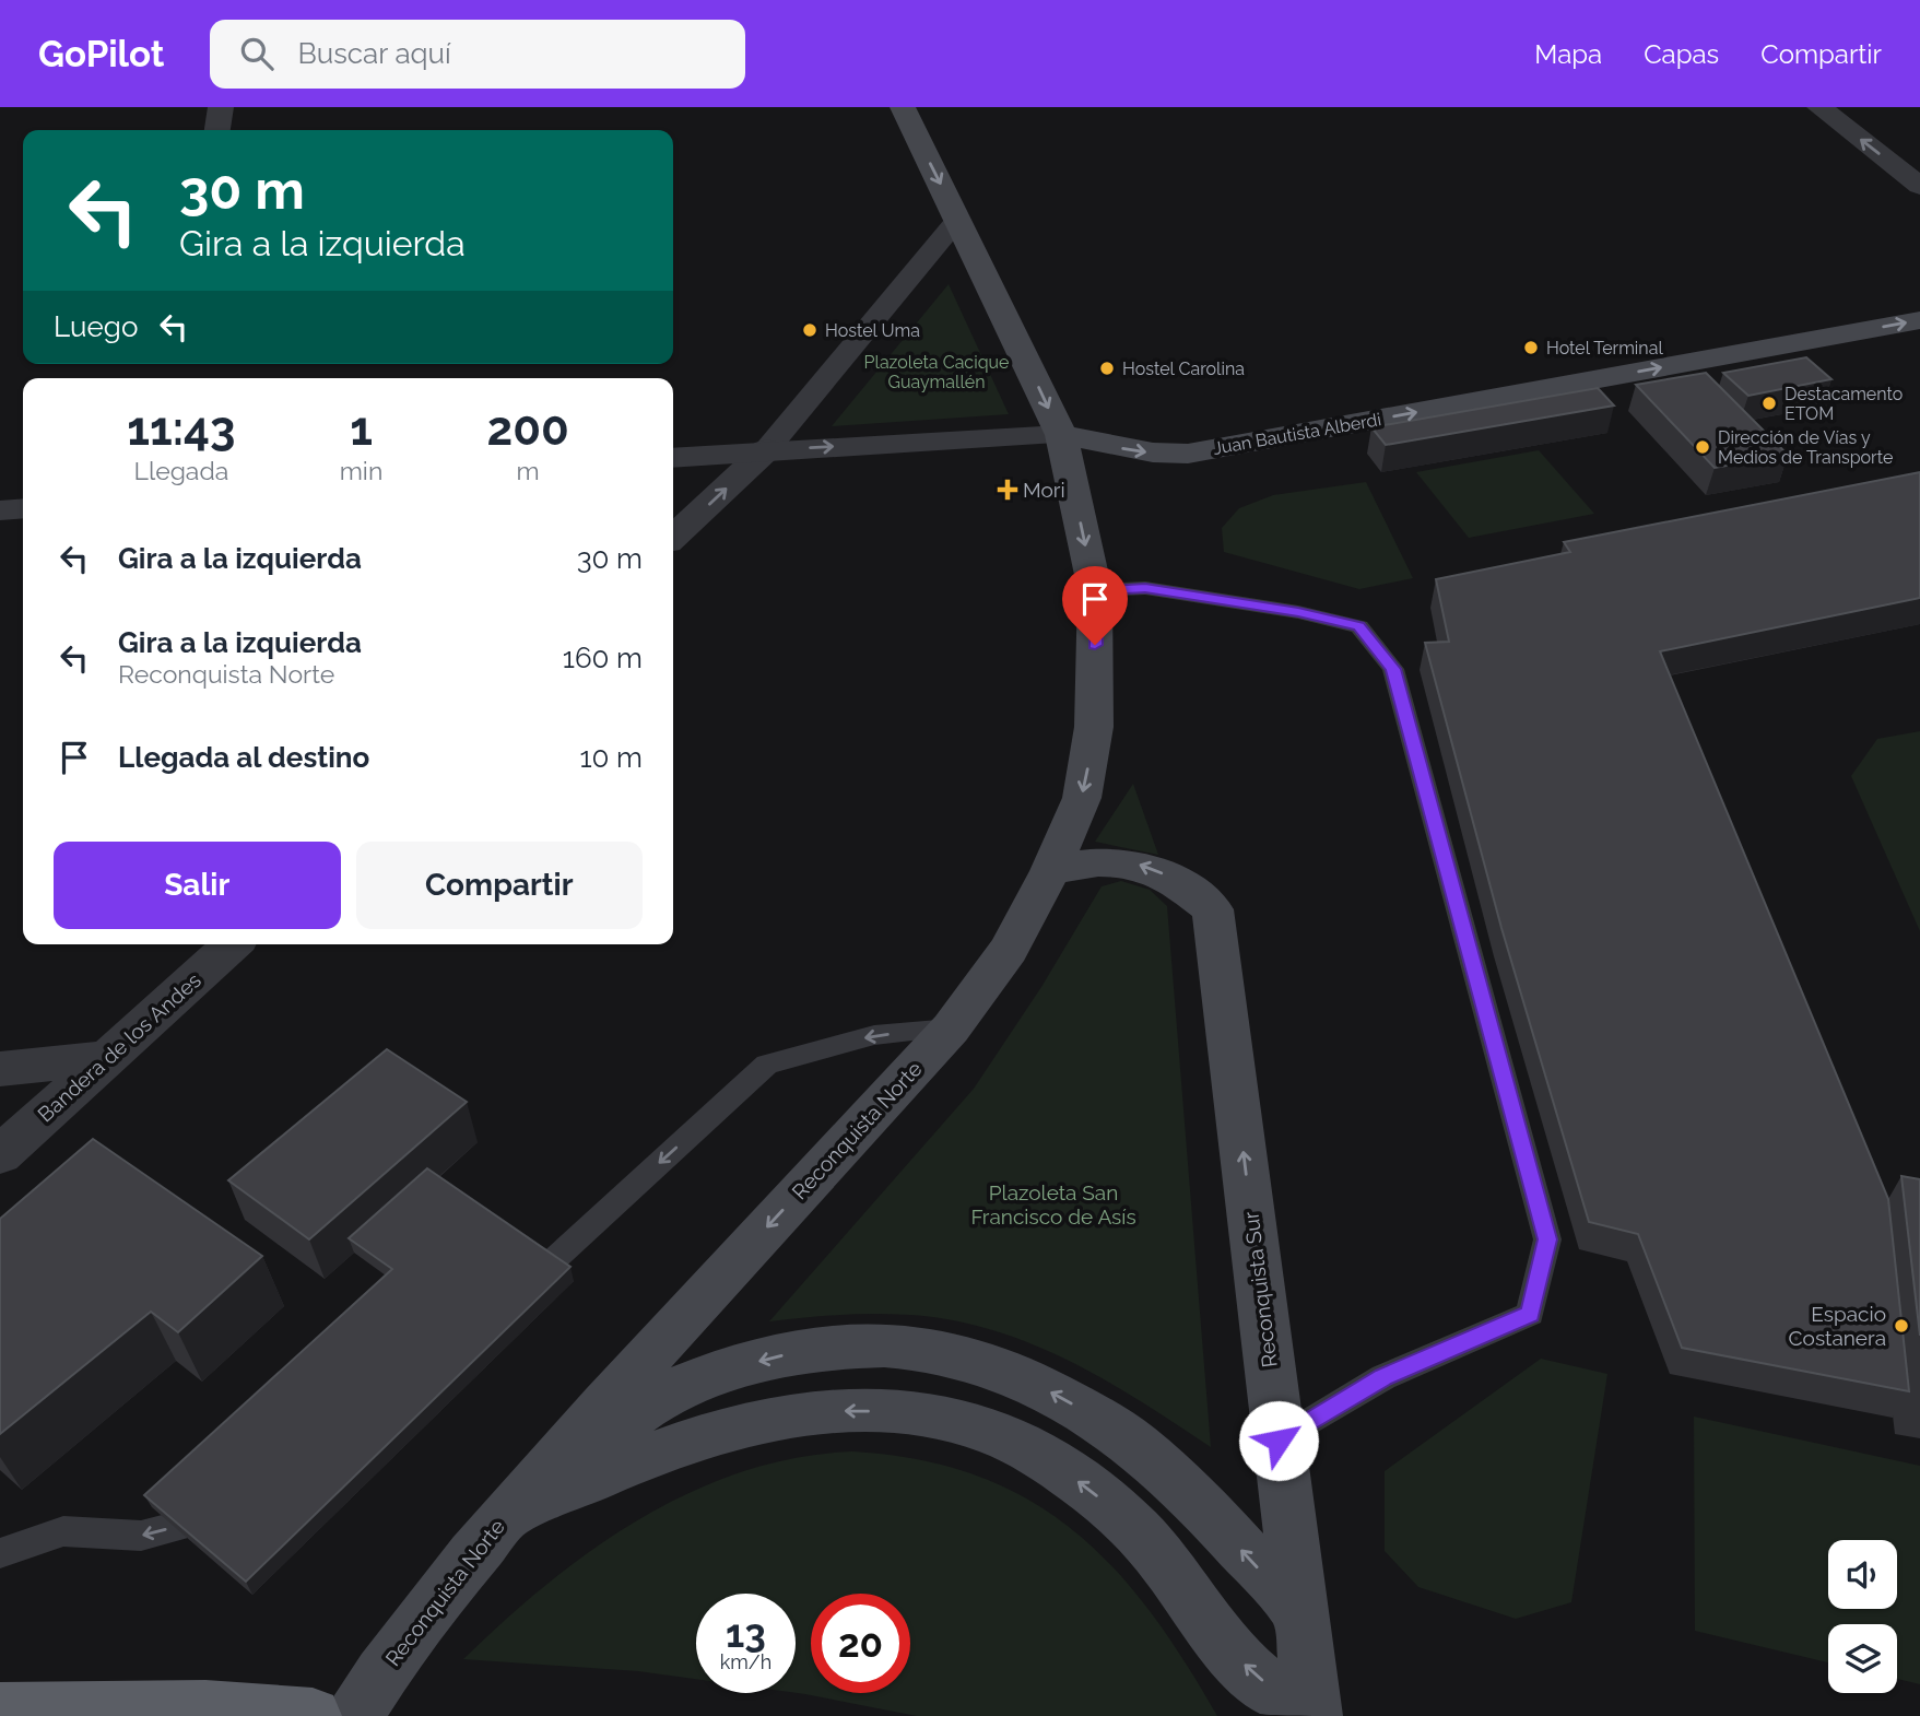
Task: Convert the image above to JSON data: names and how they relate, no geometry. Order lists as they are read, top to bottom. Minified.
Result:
{"streets":{"main road":["Juan Bautista Alberdi","Reconquista Norte","Reconquista Sur"],"street":["Bandera de los Andes"]},"crossings":[["Juan Bautista Alberdi","Reconquista Norte"],["Reconquista Norte","Reconquista Sur"]],"one_way":["Juan Bautista Alberdi","Reconquista Norte","Reconquista Sur"],"parks":["Plazoleta Cacique Guaymallén","Plazoleta San Francisco de Asís"],"places":{"other":["Hostel Uma","Hotel Terminal","Hostel Carolina","Destacamento ETOM","Dirección de Vías y Medios de Transporte","Espacio Costanera"],"health":["Mori"]},"page":{"header":"GoPilot","search":"Buscar aquí","nav":["Mapa","Capas","Compartir"],"turn":["30 m","Gira a la izquierda"],"then":"Luego","eta":["11:43","Llegada","1","min","200","m"],"list":[{"name":"Gira a la izquierda","value":"30 m"},{"name":"Gira a la izquierda","note":"Reconquista Norte","value":"160 m"},{"name":"Llegada al destino","value":"10 m"}],"buttons":["Salir","Compartir"],"speed":"13 km/h","limit":"20"}}
